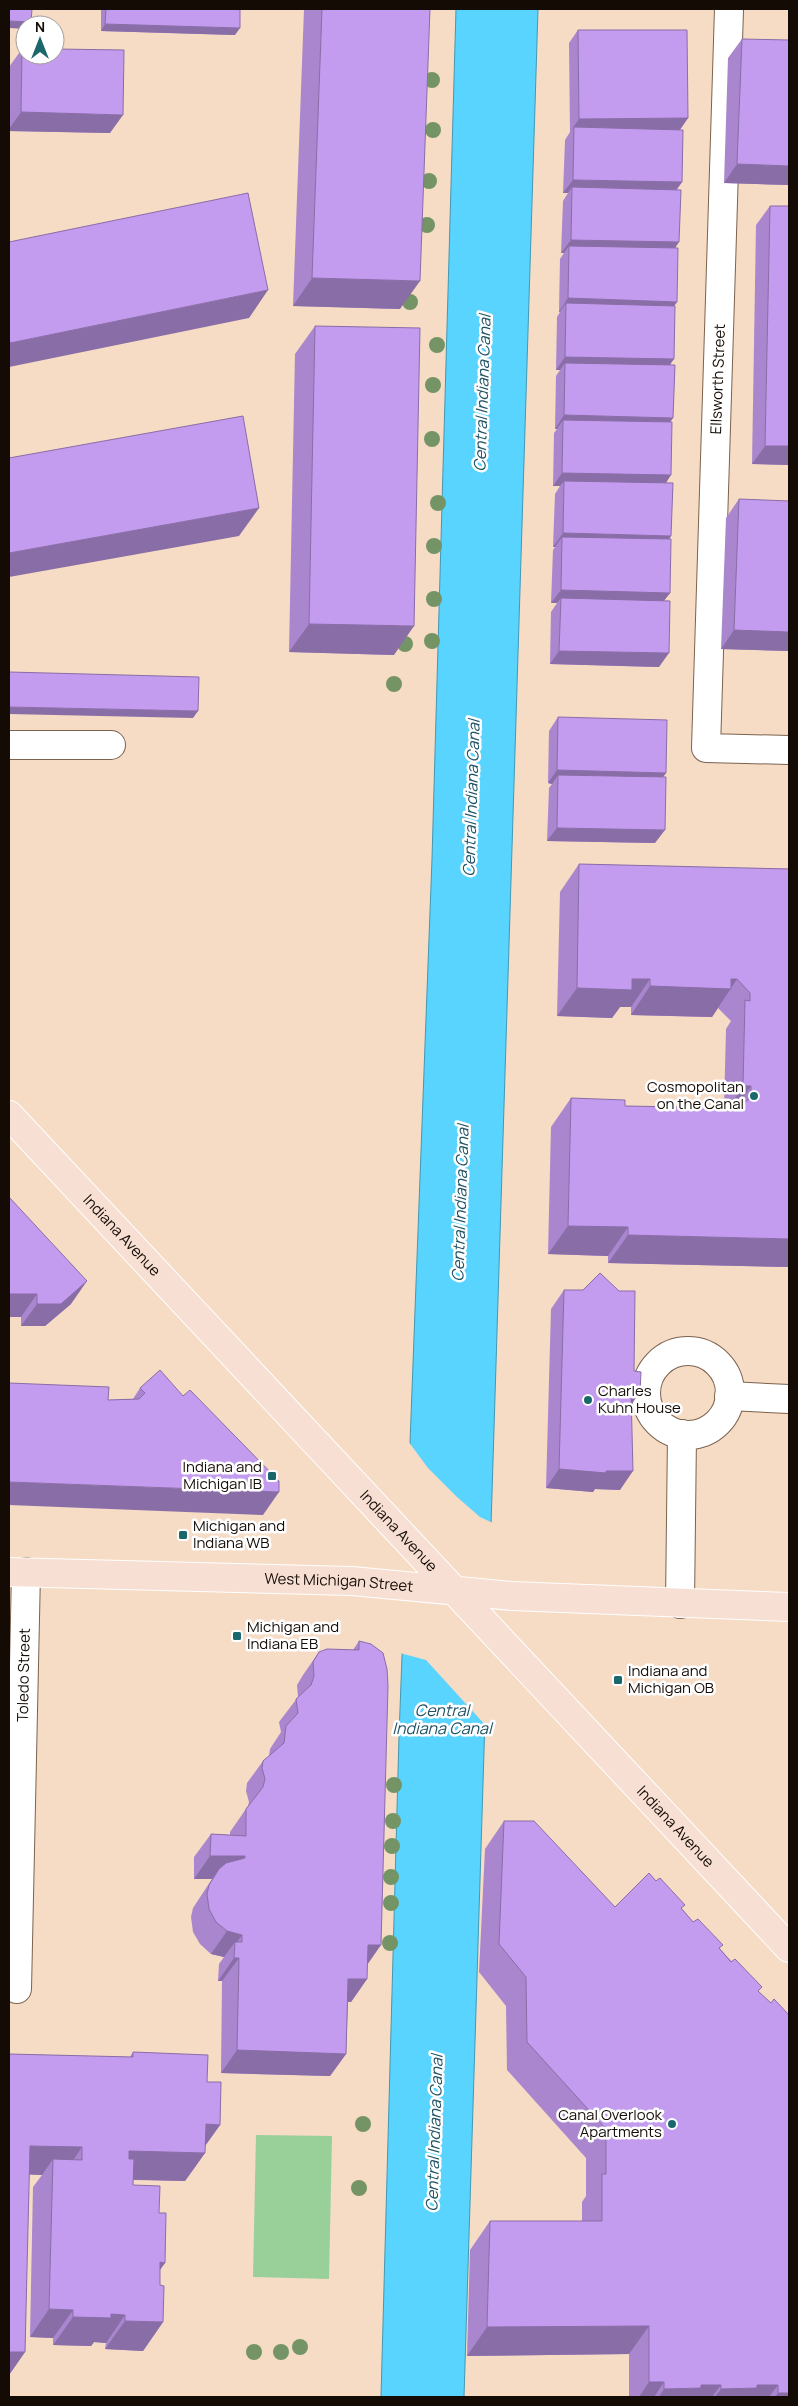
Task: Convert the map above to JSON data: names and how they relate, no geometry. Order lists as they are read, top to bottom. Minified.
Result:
{"streets":{"main road":["Indiana Avenue","West Michigan Street"],"street":["Ellsworth Street","Toledo Street"]},"crossings":[["Indiana Avenue","West Michigan Street"],["West Michigan Street","Toledo Street"]],"water":["Central Indiana Canal"],"places":{"other":["Cosmopolitan on the Canal","Charles Kuhn House","Canal Overlook Apartments"],"transit":["Indiana and Michigan IB","Michigan and Indiana WB","Michigan and Indiana EB","Indiana and Michigan OB"]},"north":"top"}
